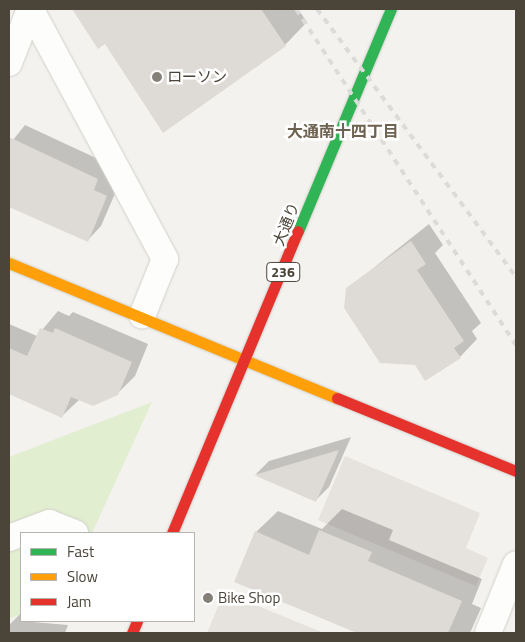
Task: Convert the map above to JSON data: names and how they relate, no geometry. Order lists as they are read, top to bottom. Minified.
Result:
{"streets":{"main road":["大通り","236"]},"districts":["大通南十四丁目"],"places":["ローソン","Bike Shop"],"legend":["Fast","Slow","Jam"]}
